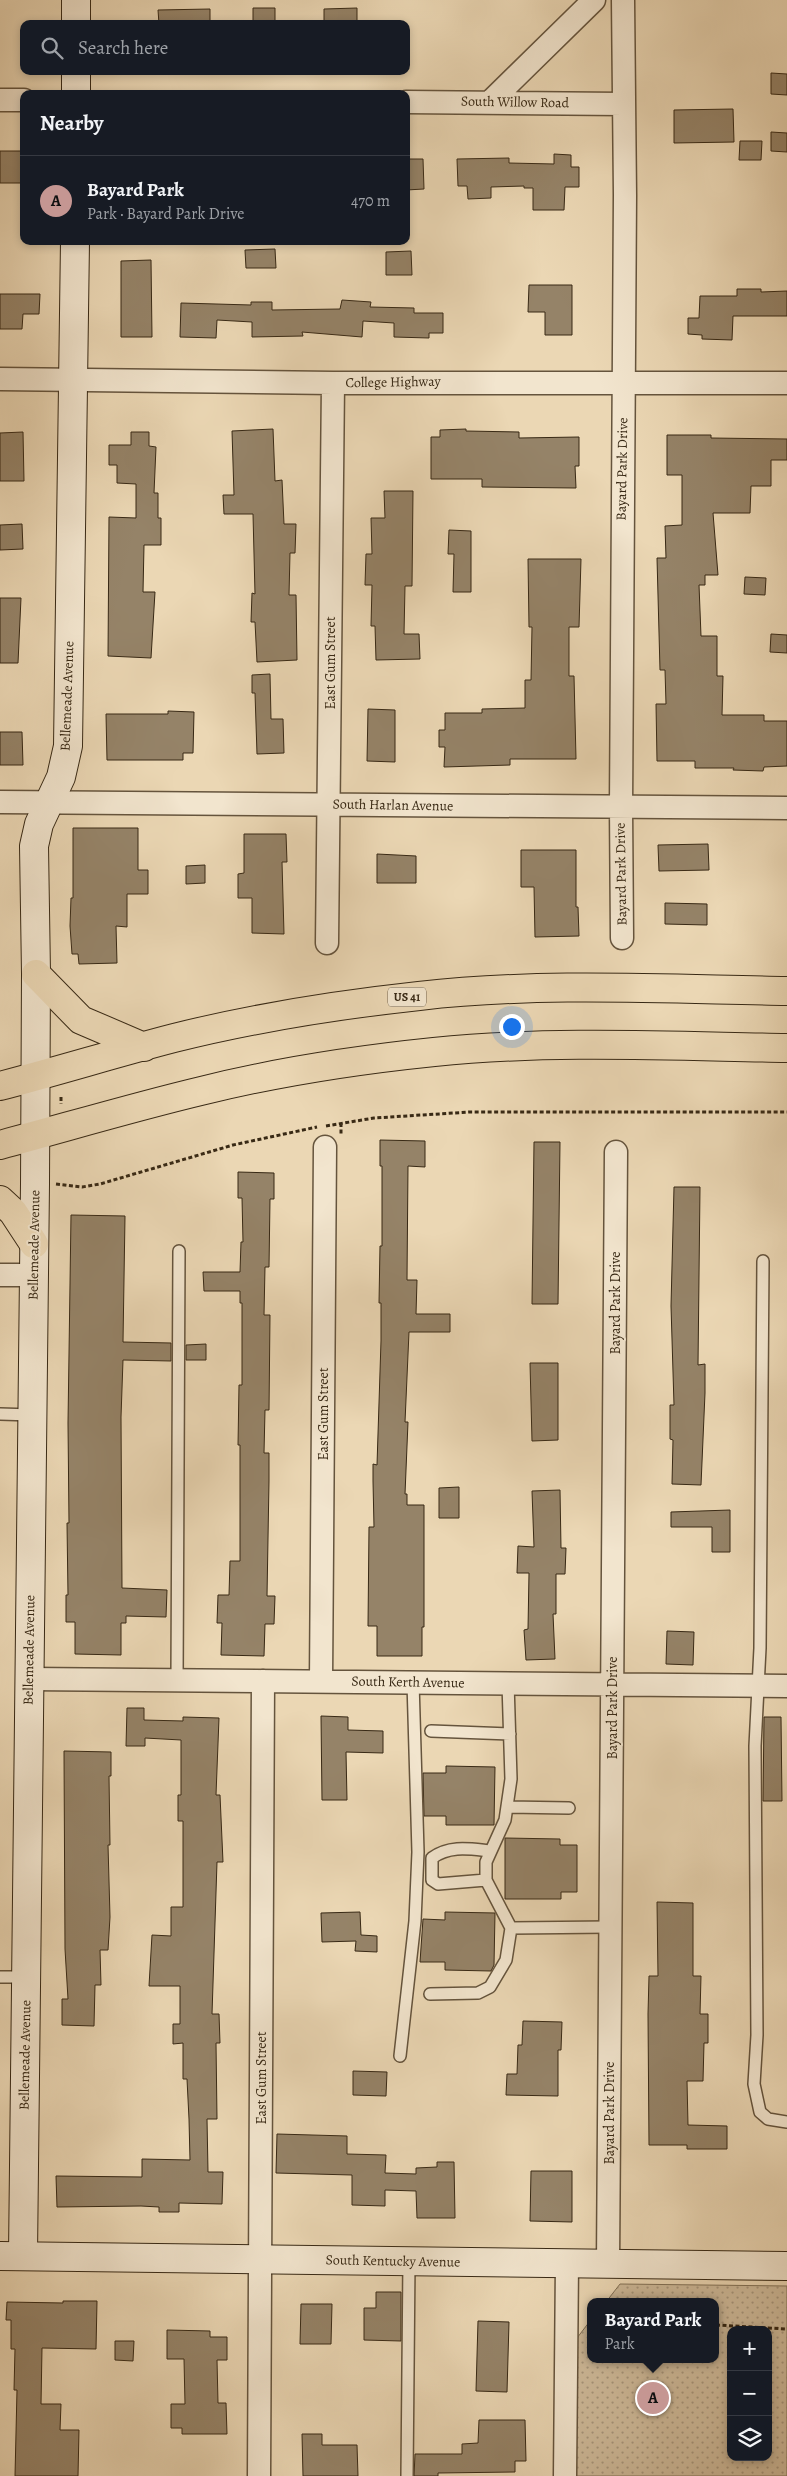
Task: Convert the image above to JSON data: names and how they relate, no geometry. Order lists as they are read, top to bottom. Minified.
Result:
{"streets":{"highway":["US 41"],"street":["South Willow Road","College Highway","Bayard Park Drive","East Gum Street","Bellemeade Avenue","South Harlan Avenue","South Kerth Avenue","South Kentucky Avenue"]},"crossings":[["South Willow Road","Bayard Park Drive"],["College Highway","Bayard Park Drive"],["College Highway","East Gum Street"],["College Highway","Bellemeade Avenue"],["Bayard Park Drive","South Harlan Avenue"],["Bayard Park Drive","South Kerth Avenue"],["Bayard Park Drive","South Kentucky Avenue"],["East Gum Street","South Harlan Avenue"],["East Gum Street","South Kerth Avenue"],["East Gum Street","South Kentucky Avenue"],["Bellemeade Avenue","South Harlan Avenue"],["Bellemeade Avenue","US 41"],["Bellemeade Avenue","South Kerth Avenue"],["Bellemeade Avenue","South Kentucky Avenue"]],"page":{"search":"Search here","heading":"Nearby","list":[{"mark":"A","name":"Bayard Park","note":"Park · Bayard Park Drive","value":"470 m"}],"popup":["Bayard Park","Park"],"map_buttons":["+","−"],"pins":"A"}}
